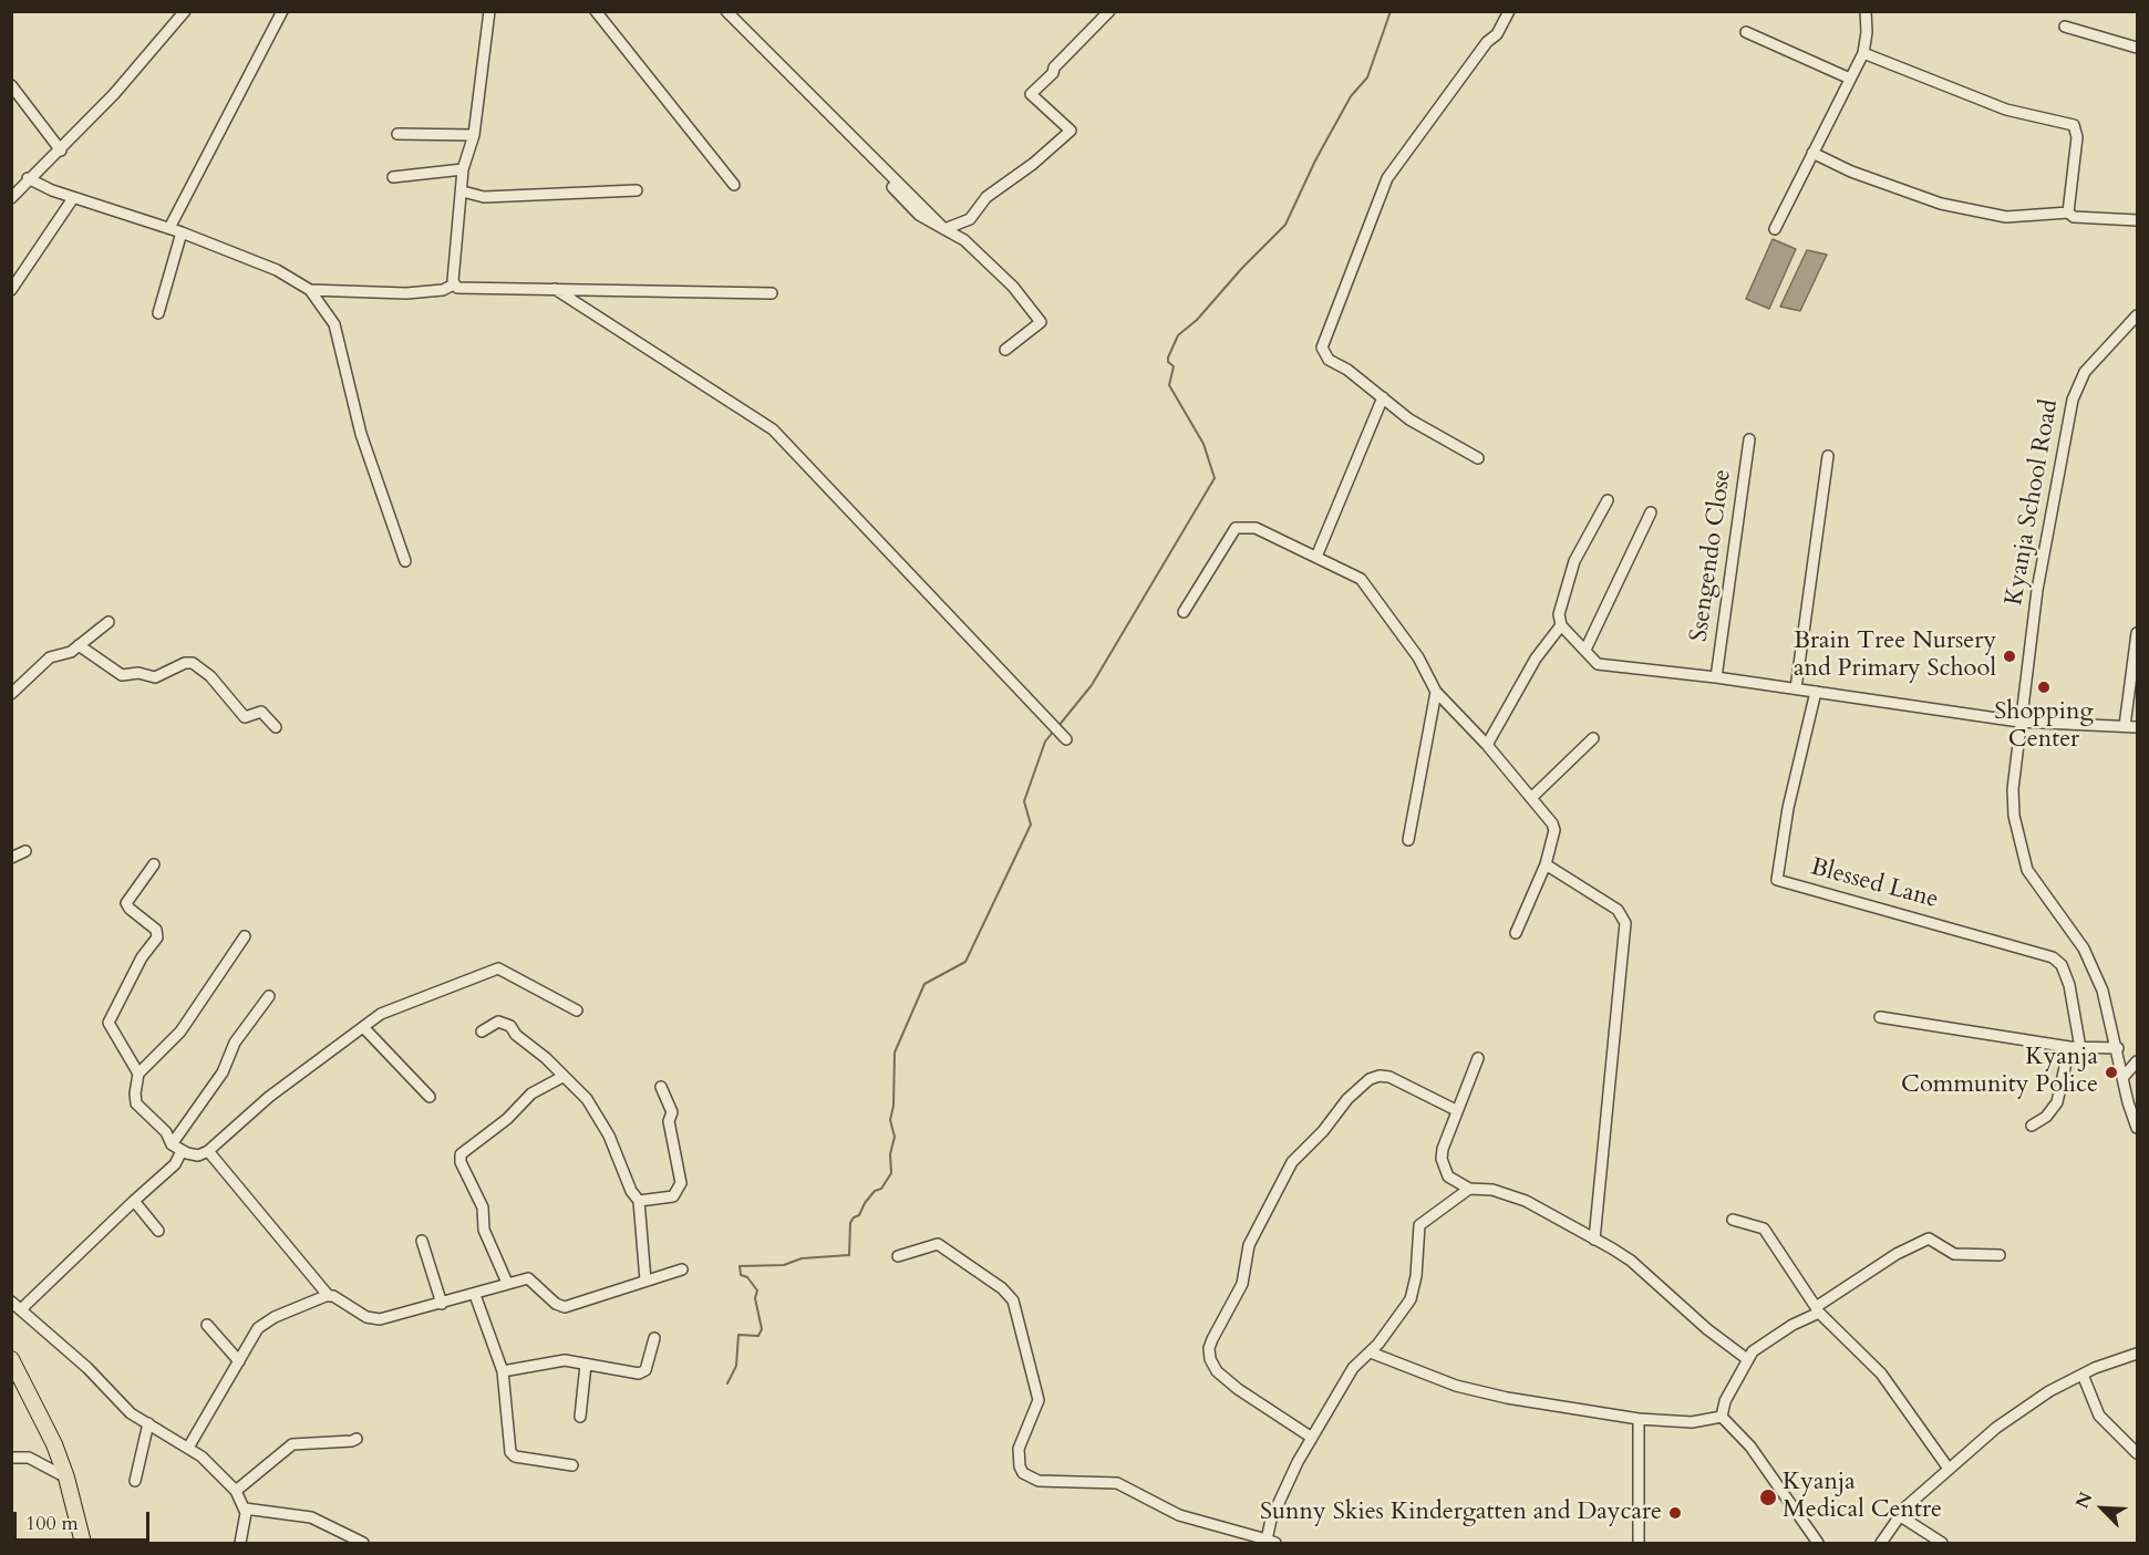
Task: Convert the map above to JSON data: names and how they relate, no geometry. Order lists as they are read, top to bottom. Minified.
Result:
{"streets":{"street":["Kyanja School Road","Ssengendo Close","Blessed Lane"]},"places":["Brain Tree Nursery and Primary School","Shopping Center","Kyanja Community Police","Kyanja Medical Centre","Sunny Skies Kindergatten and Daycare"],"scale_bar":"100 m","north":"top left"}
